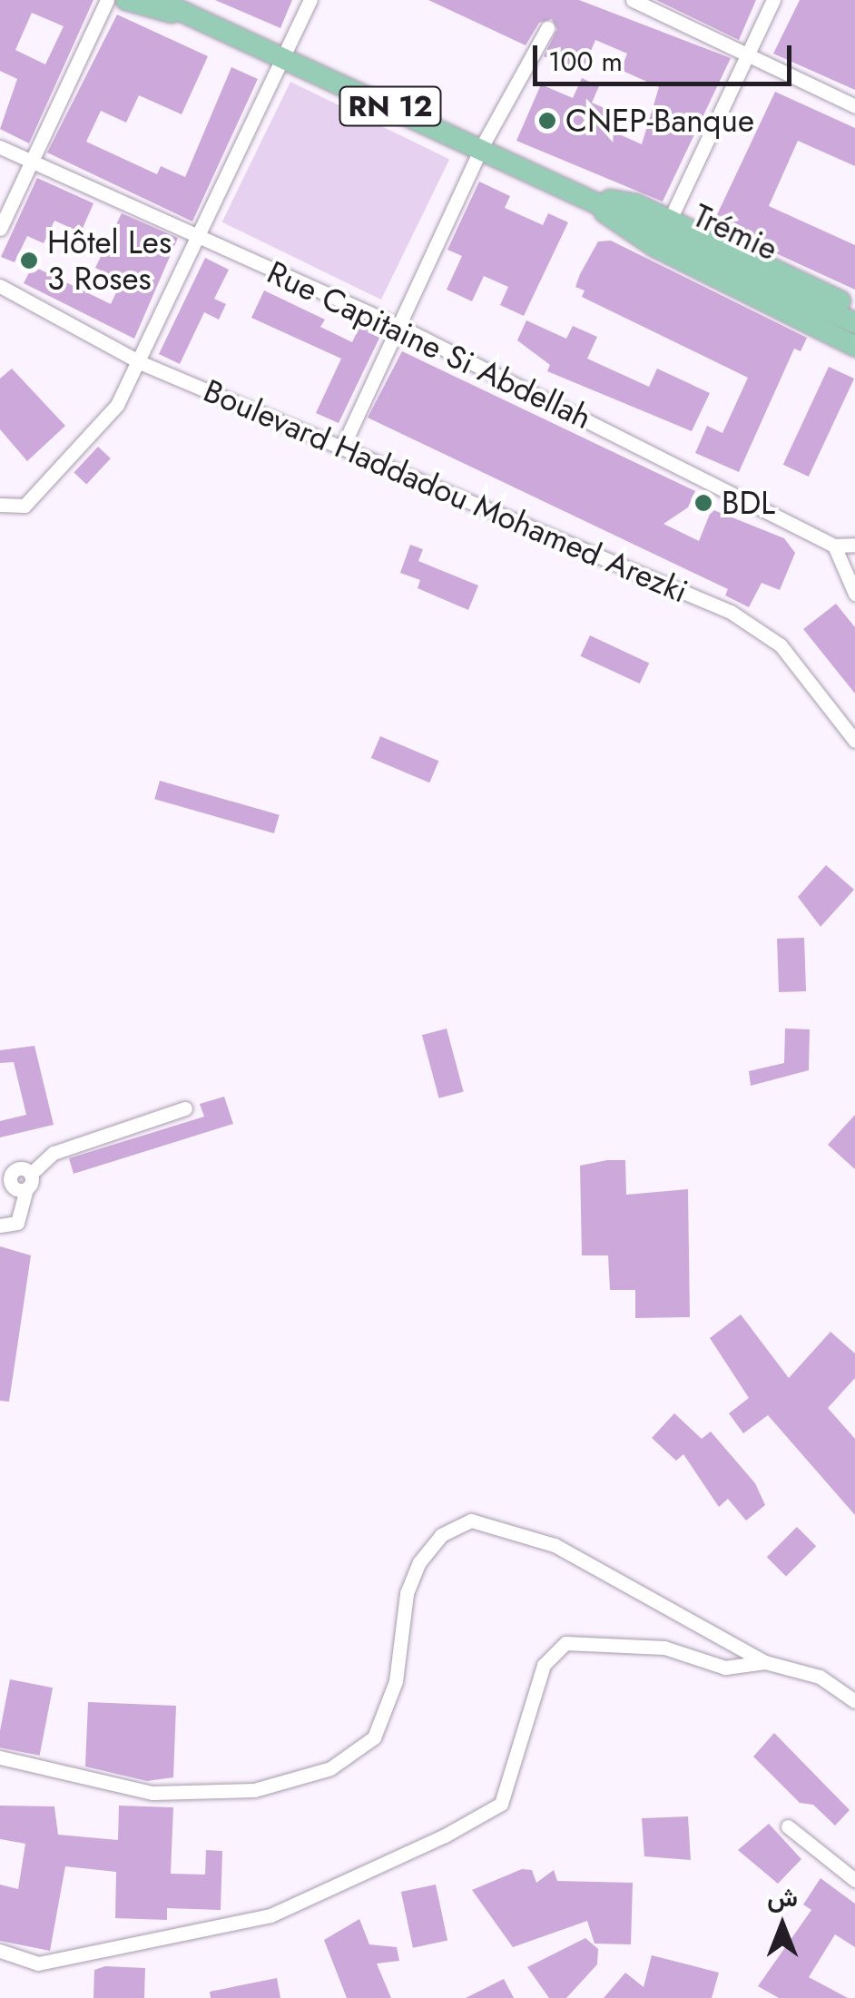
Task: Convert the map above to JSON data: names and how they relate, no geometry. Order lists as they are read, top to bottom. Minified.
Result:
{"streets":{"main road":["RN 12","Trémie"],"street":["Rue Capitaine Si Abdellah","Boulevard Haddadou Mohamed Arezki"]},"crossings":[["RN 12","Trémie"]],"places":["CNEP-Banque","Hôtel Les 3 Roses","BDL"],"scale_bar":"100 m","north":"top"}
